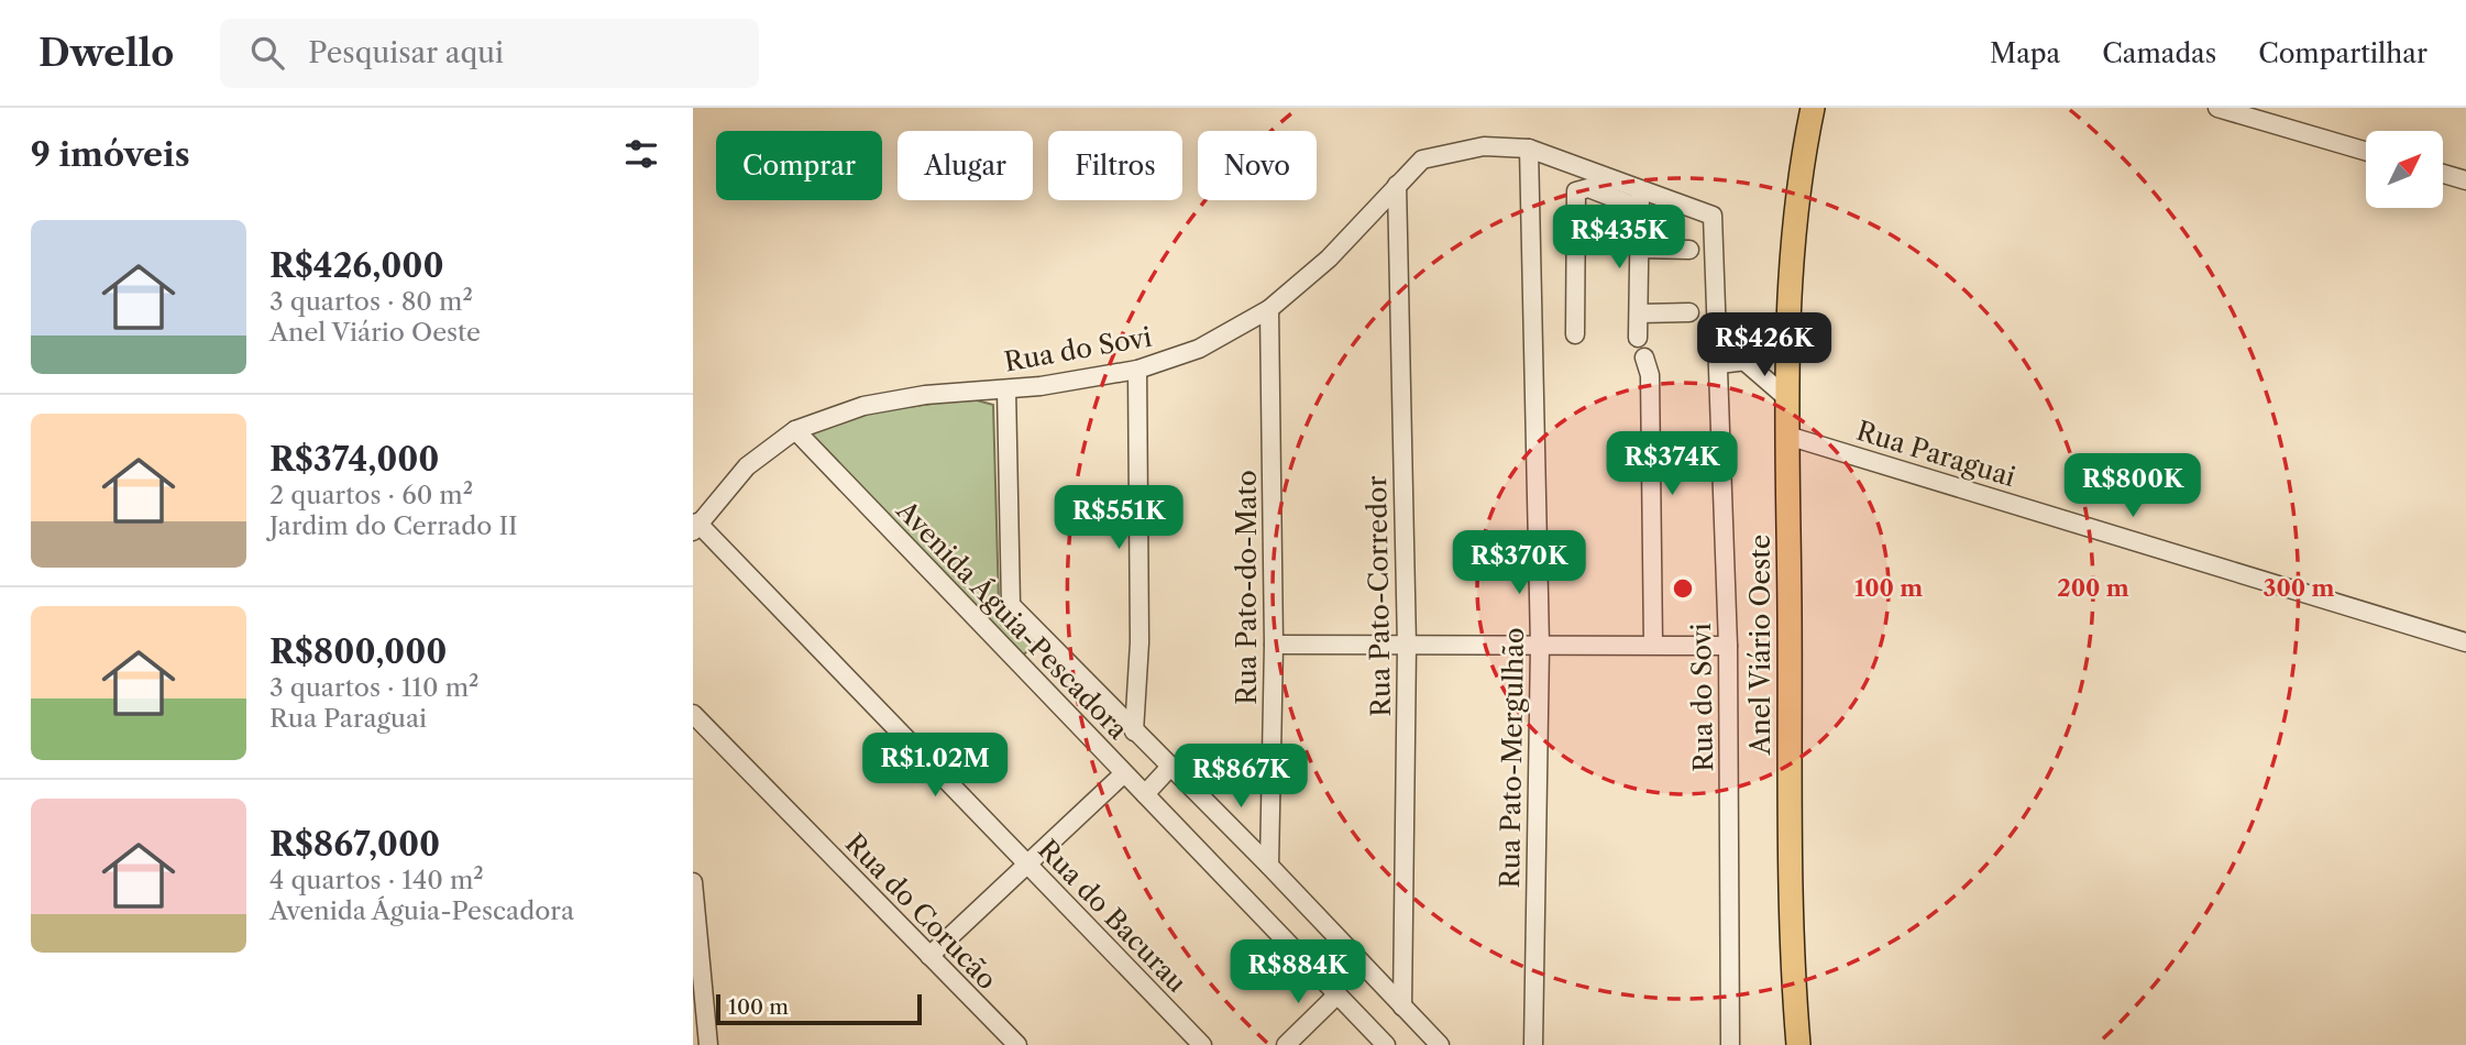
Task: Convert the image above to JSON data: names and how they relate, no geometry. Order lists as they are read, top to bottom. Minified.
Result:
{"streets":{"main road":["Anel Viário Oeste"],"street":["Rua do Sovi","Rua Paraguai","Rua Pato-do-Mato","Rua Pato-Corredor","Avenida Águia-Pescadora","Rua Pato-Mergulhão","Rua do Corucão","Rua do Bacurau"]},"crossings":[["Rua do Sovi","Rua Pato-do-Mato"],["Rua do Sovi","Rua Pato-Corredor"],["Rua do Sovi","Avenida Águia-Pescadora"],["Rua do Sovi","Rua Pato-Mergulhão"],["Rua do Sovi","Rua do Bacurau"],["Rua Paraguai","Anel Viário Oeste"],["Rua Pato-do-Mato","Avenida Águia-Pescadora"],["Rua Pato-Corredor","Avenida Águia-Pescadora"]],"scale_bar":"100 m","north":"top right","page":{"header":"Dwello","search":"Pesquisar aqui","nav":["Mapa","Camadas","Compartilhar"],"heading":"9 imóveis","chip":["Comprar","Alugar","Filtros","Novo"],"list":[{"name":"R$426,000","note":"3 quartos · 80 m² · Anel Viário Oeste"},{"name":"R$374,000","note":"2 quartos · 60 m² · Jardim do Cerrado II"},{"name":"R$800,000","note":"3 quartos · 110 m² · Rua Paraguai"},{"name":"R$867,000","note":"4 quartos · 140 m² · Avenida Águia-Pescadora"}],"price":["R$435K","R$426K","R$374K","R$800K","R$551K","R$370K","R$1.02M","R$867K","R$884K"],"scale":"100 m"},"rings":["100 m","200 m","300 m"]}
